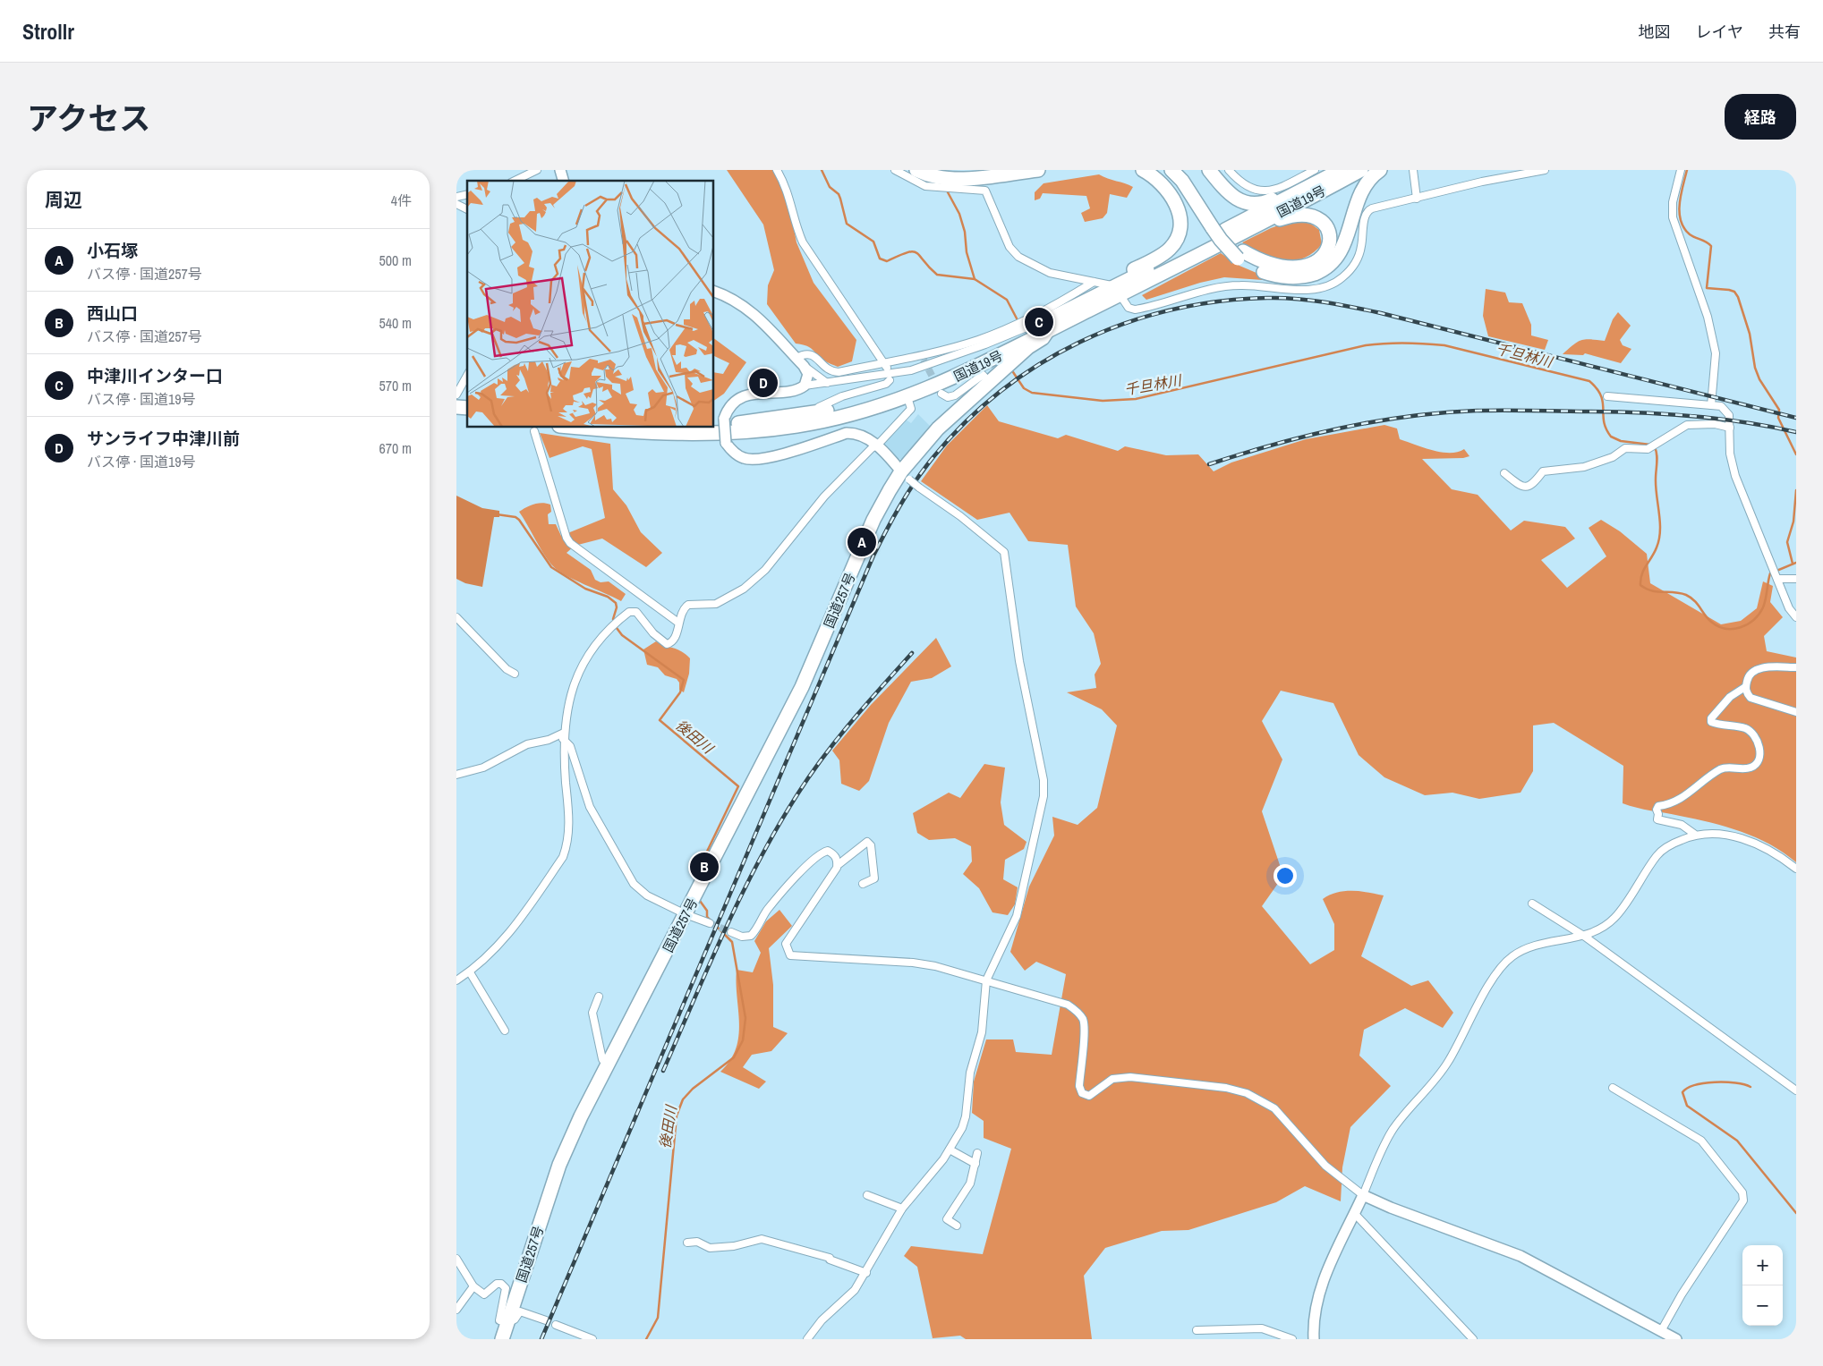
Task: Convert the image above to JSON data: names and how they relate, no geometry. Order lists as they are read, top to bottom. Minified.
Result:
{"streets":{"highway":["国道19号","国道257号"]},"crossings":[["国道19号","国道257号"]],"water":["千旦林川","後田川"],"page":{"header":"Strollr","nav":["地図","レイヤ","共有"],"title":"アクセス","buttons":"経路","heading":["周辺","4件"],"list":[{"mark":"A","name":"小石塚","note":"バス停 · 国道257号","value":"500 m"},{"mark":"B","name":"西山口","note":"バス停 · 国道257号","value":"540 m"},{"mark":"C","name":"中津川インター口","note":"バス停 · 国道19号","value":"570 m"},{"mark":"D","name":"サンライフ中津川前","note":"バス停 · 国道19号","value":"670 m"}],"pins":["C","D","A","B"],"map_buttons":["+","−"]}}
